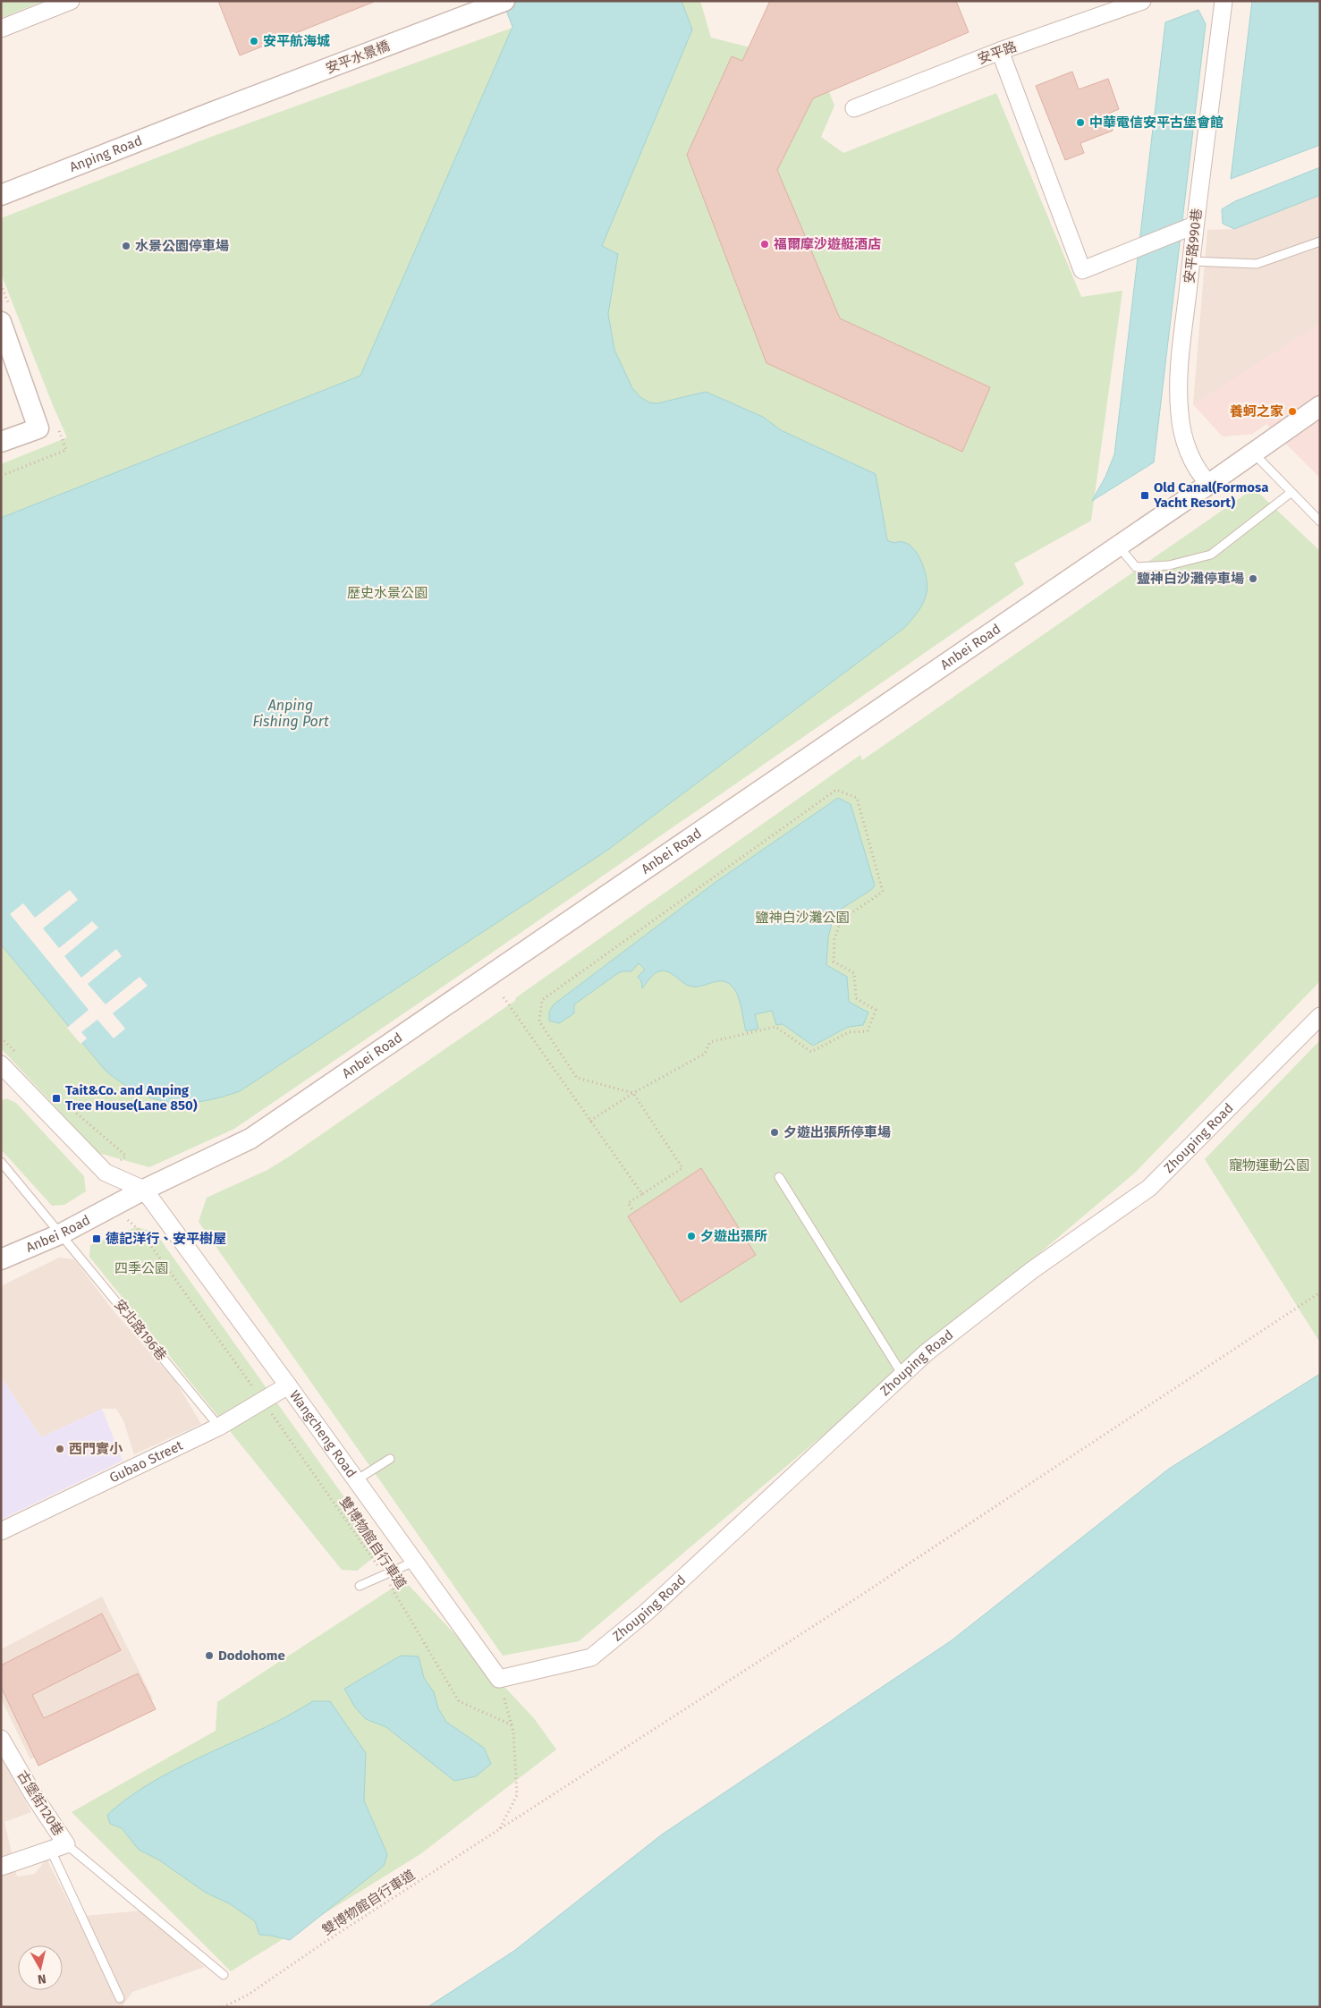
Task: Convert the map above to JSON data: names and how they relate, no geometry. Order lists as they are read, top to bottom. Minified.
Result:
{"streets":{"street":["安平路","安平水景橋","Anping Road","安平路990巷","Anbei Road","Zhouping Road","Wangcheng Road","Gubao Street","古堡街120巷"],"lane":["安北路196巷"],"path":["雙博物館自行車道"]},"crossings":[["安平水景橋","Anping Road"],["安平路990巷","Anbei Road"],["Anbei Road","安北路196巷"],["Anbei Road","Wangcheng Road"],["Anbei Road","雙博物館自行車道"],["Zhouping Road","Wangcheng Road"],["安北路196巷","Gubao Street"],["Wangcheng Road","Gubao Street"],["Gubao Street","雙博物館自行車道"]],"water":["Anping Fishing Port"],"parks":["歷史水景公園","鹽神白沙灘公園","寵物運動公園","四季公園"],"places":{"other":["安平航海城","中華電信安平古堡會館","福爾摩沙遊艇酒店","水景公園停車場","養蚵之家","鹽神白沙灘停車場","夕遊出張所停車場","夕遊出張所","西門實小","Dodohome"],"transit":["Old Canal(Formosa Yacht Resort)","Tait&Co. and Anping Tree House(Lane 850)","德記洋行、安平樹屋"]},"north":"bottom"}
